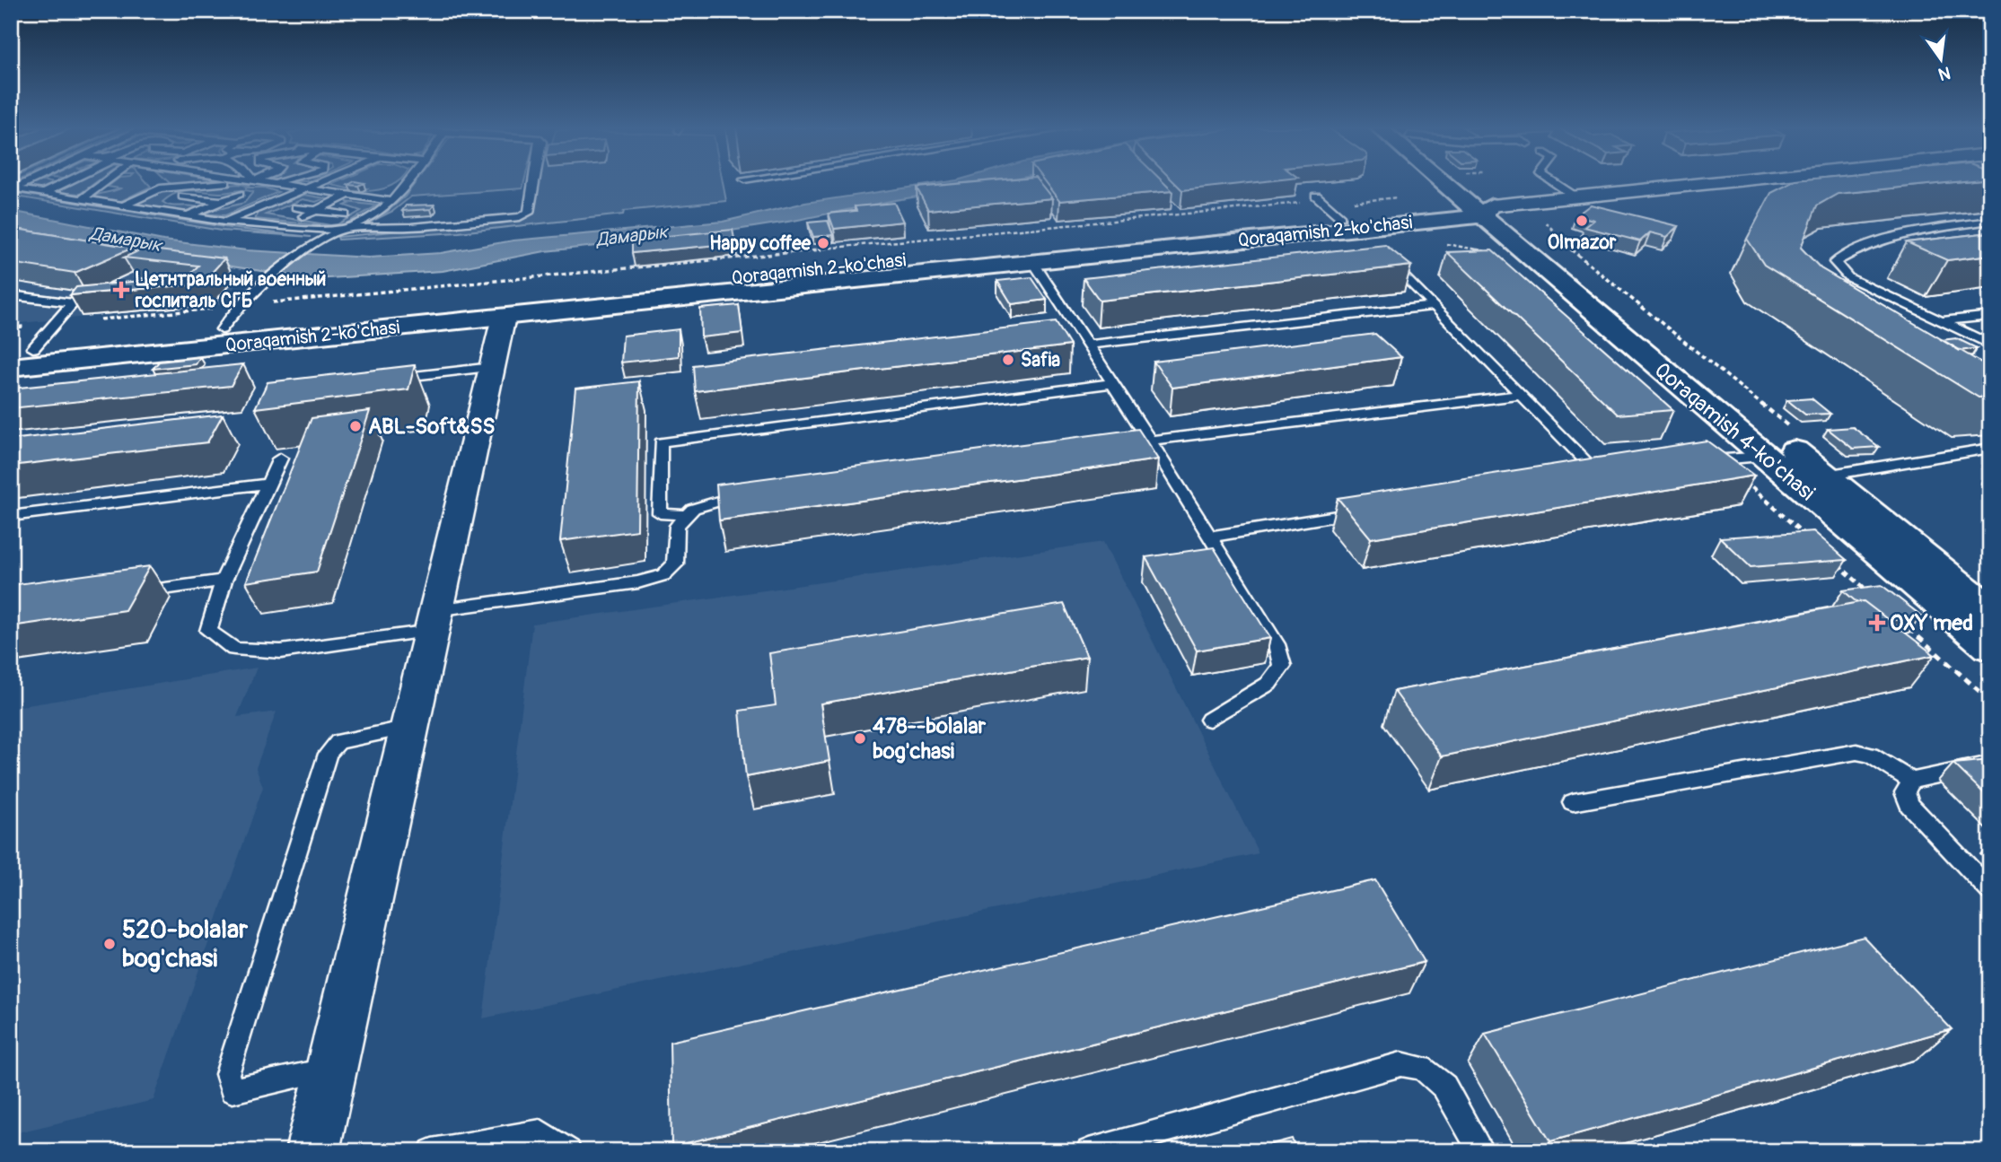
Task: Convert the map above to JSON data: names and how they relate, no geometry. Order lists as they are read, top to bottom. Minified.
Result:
{"streets":{"main road":["Qoraqamish 2-ko'chasi","Qoraqamish 4-ko'chasi"]},"crossings":[["Qoraqamish 2-ko'chasi","Qoraqamish 4-ko'chasi"]],"water":["Дамарык"],"places":{"other":["Olmazor","Happy coffee","Safia","ABL-Soft&SS","478--bolalar bog'chasi","520-bolalar bog'chasi"],"health":["Цетнтральный военный госпиталь СГБ","OXY med"]},"north":"bottom"}
